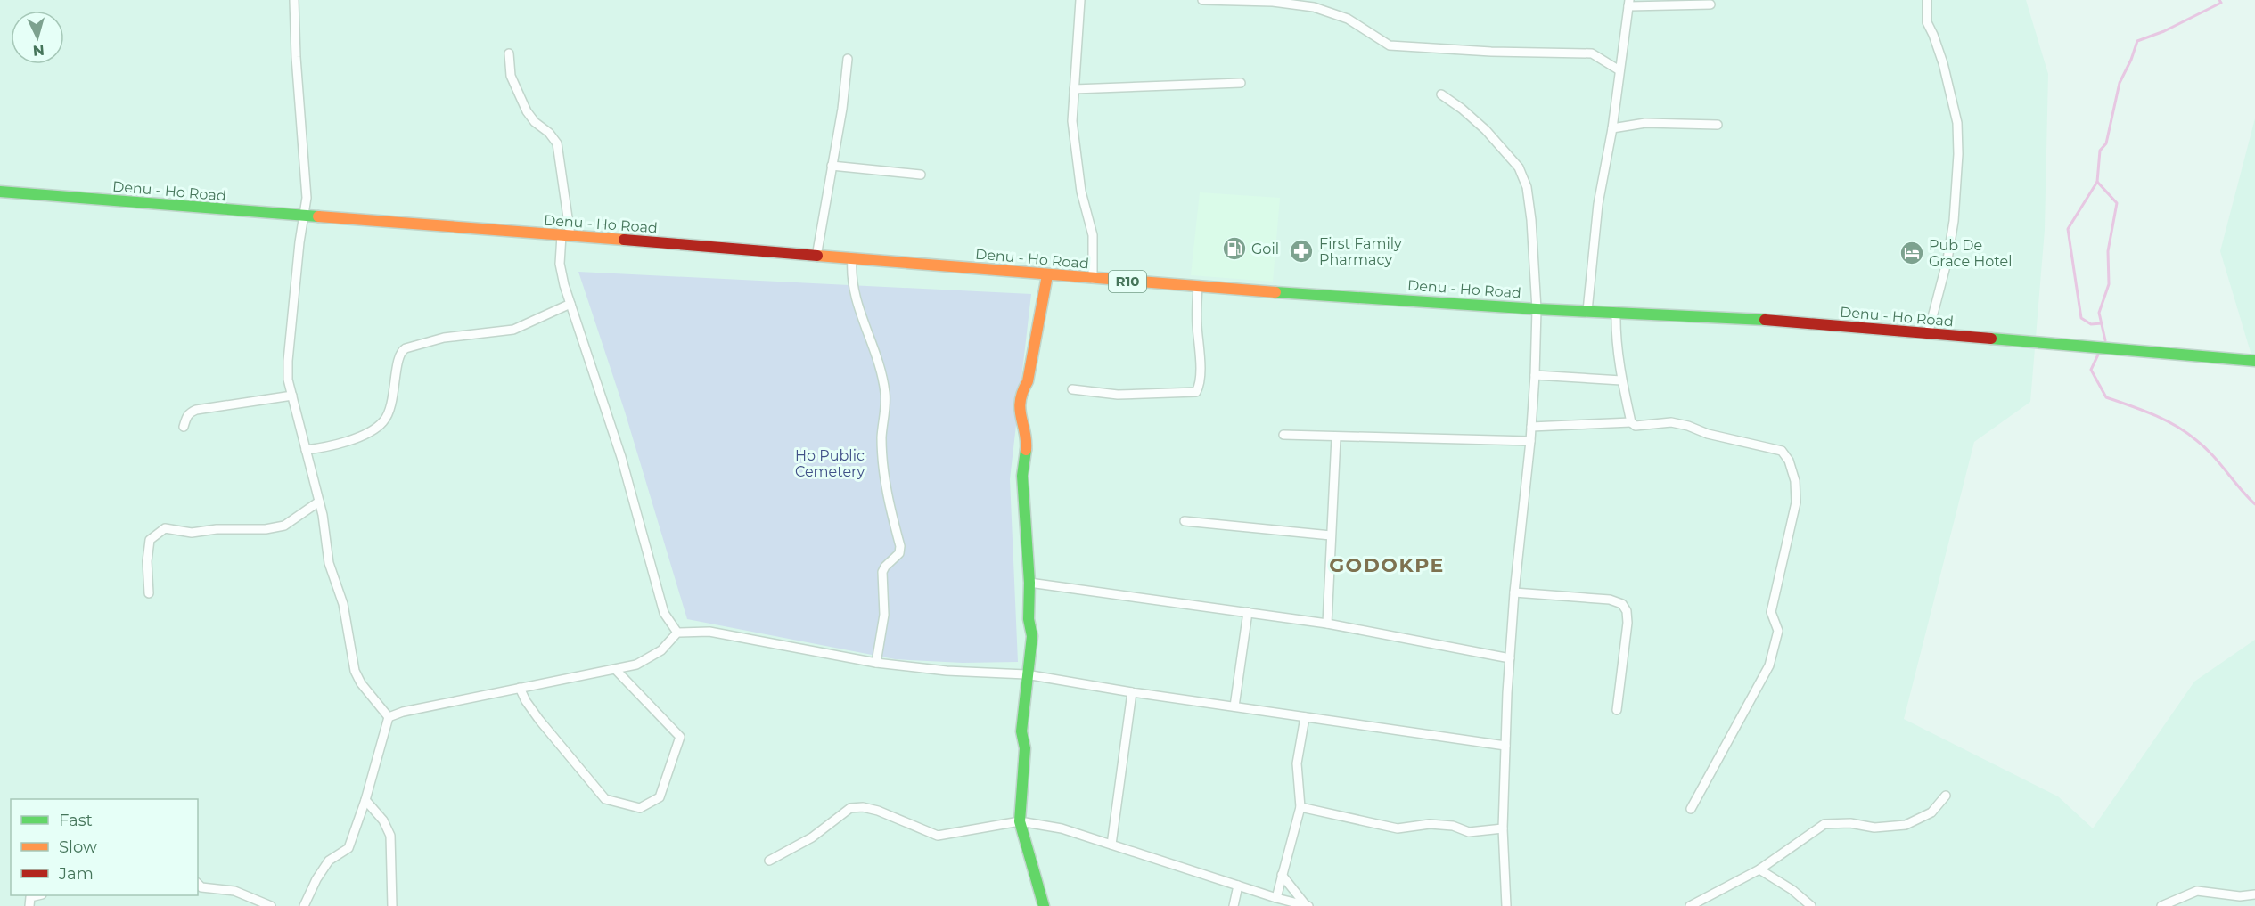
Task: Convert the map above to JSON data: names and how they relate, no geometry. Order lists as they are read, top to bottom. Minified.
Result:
{"streets":{"main road":["Denu - Ho Road","R10"]},"districts":["GODOKPE"],"parks":["Ho Public Cemetery"],"places":{"fuel station":["Goil"],"pharmacy":["First Family Pharmacy"],"hotel":["Pub De Grace Hotel"]},"legend":["Fast","Slow","Jam"],"north":"bottom"}
